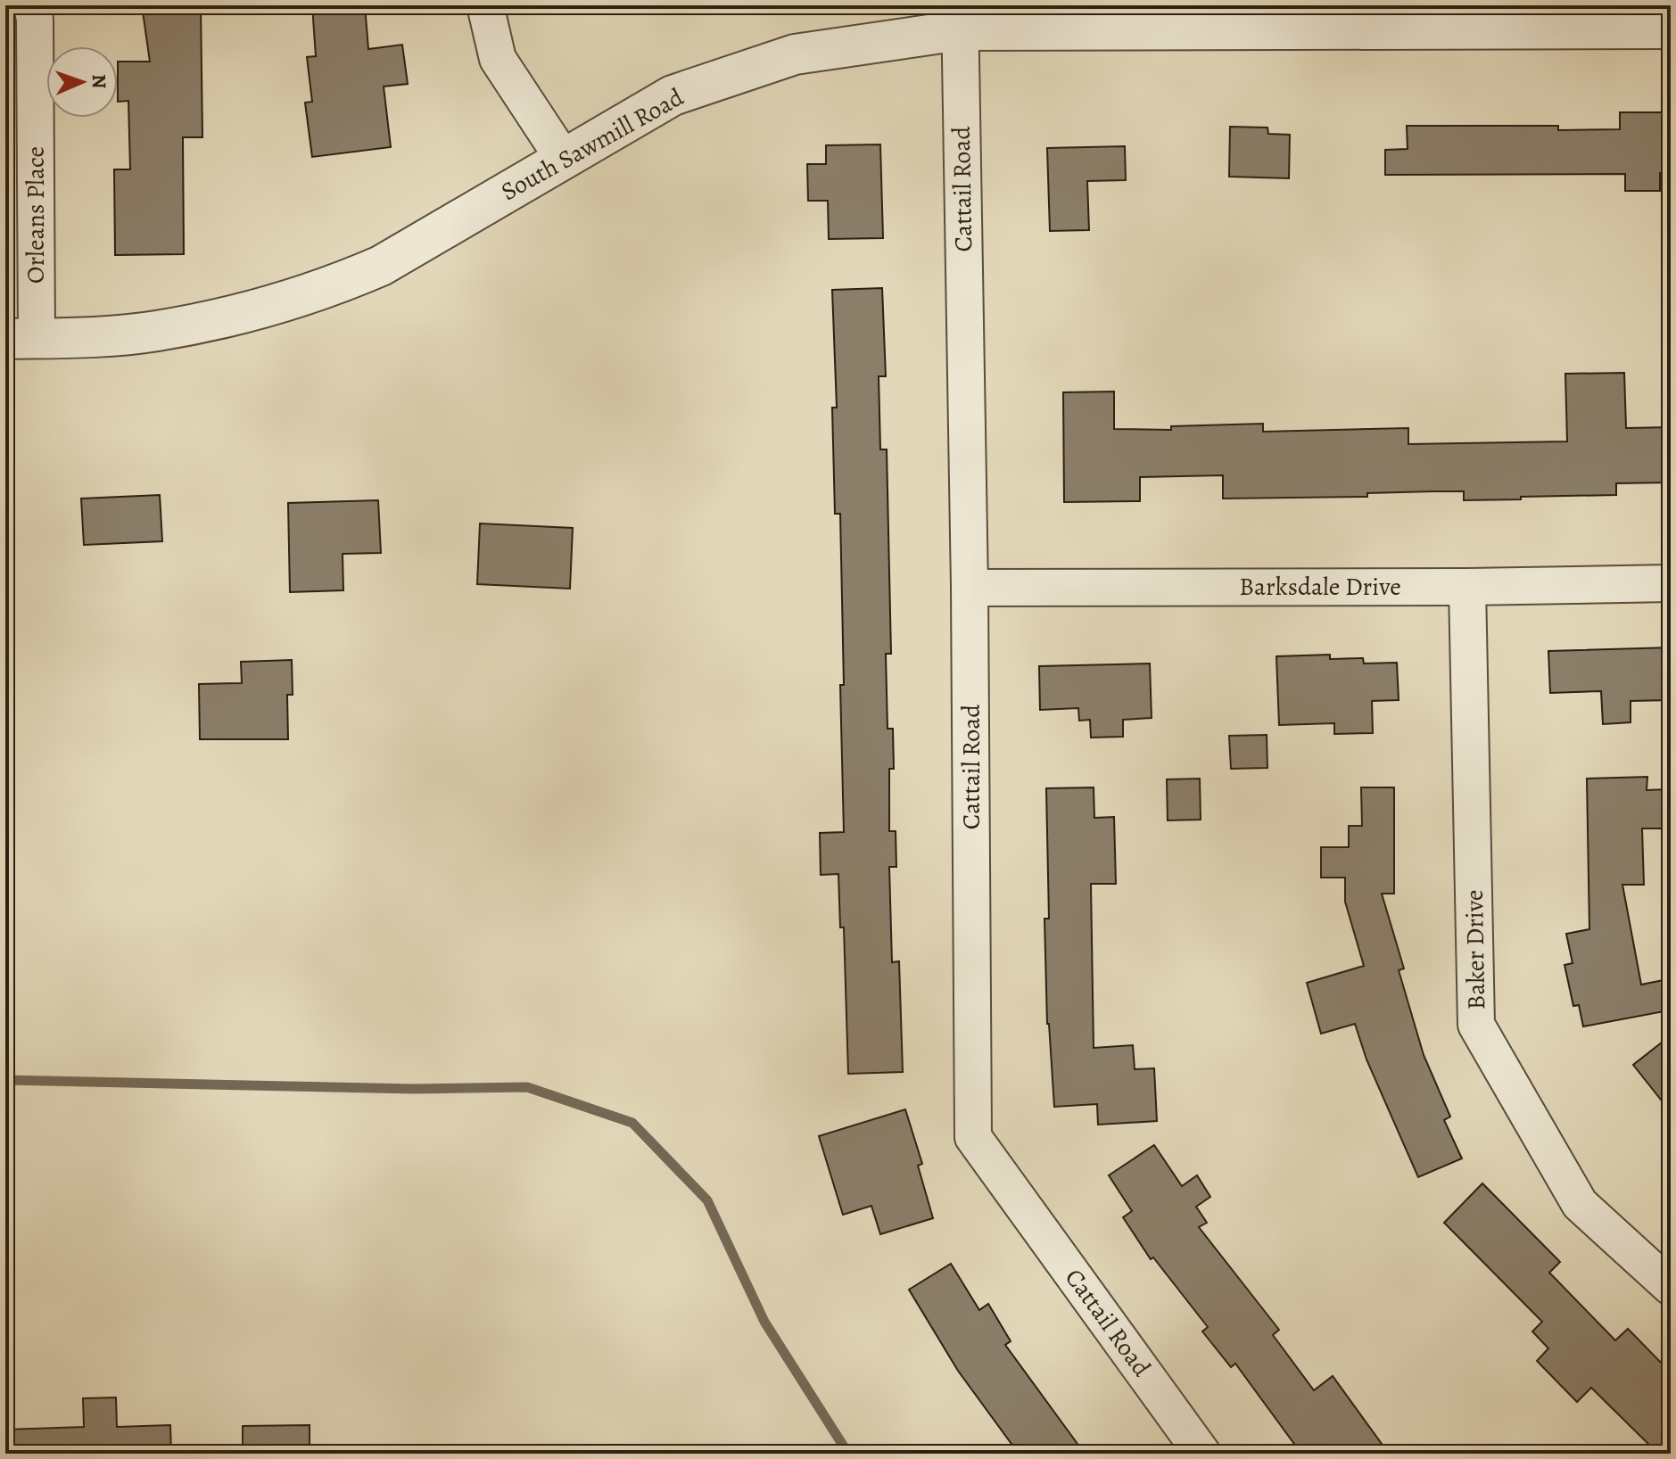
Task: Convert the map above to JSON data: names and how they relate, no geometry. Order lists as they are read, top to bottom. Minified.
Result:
{"streets":{"street":["South Sawmill Road","Cattail Road","Orleans Place","Barksdale Drive","Baker Drive"]},"crossings":[["South Sawmill Road","Cattail Road"],["South Sawmill Road","Orleans Place"],["Cattail Road","Barksdale Drive"],["Barksdale Drive","Baker Drive"]],"north":"right"}
